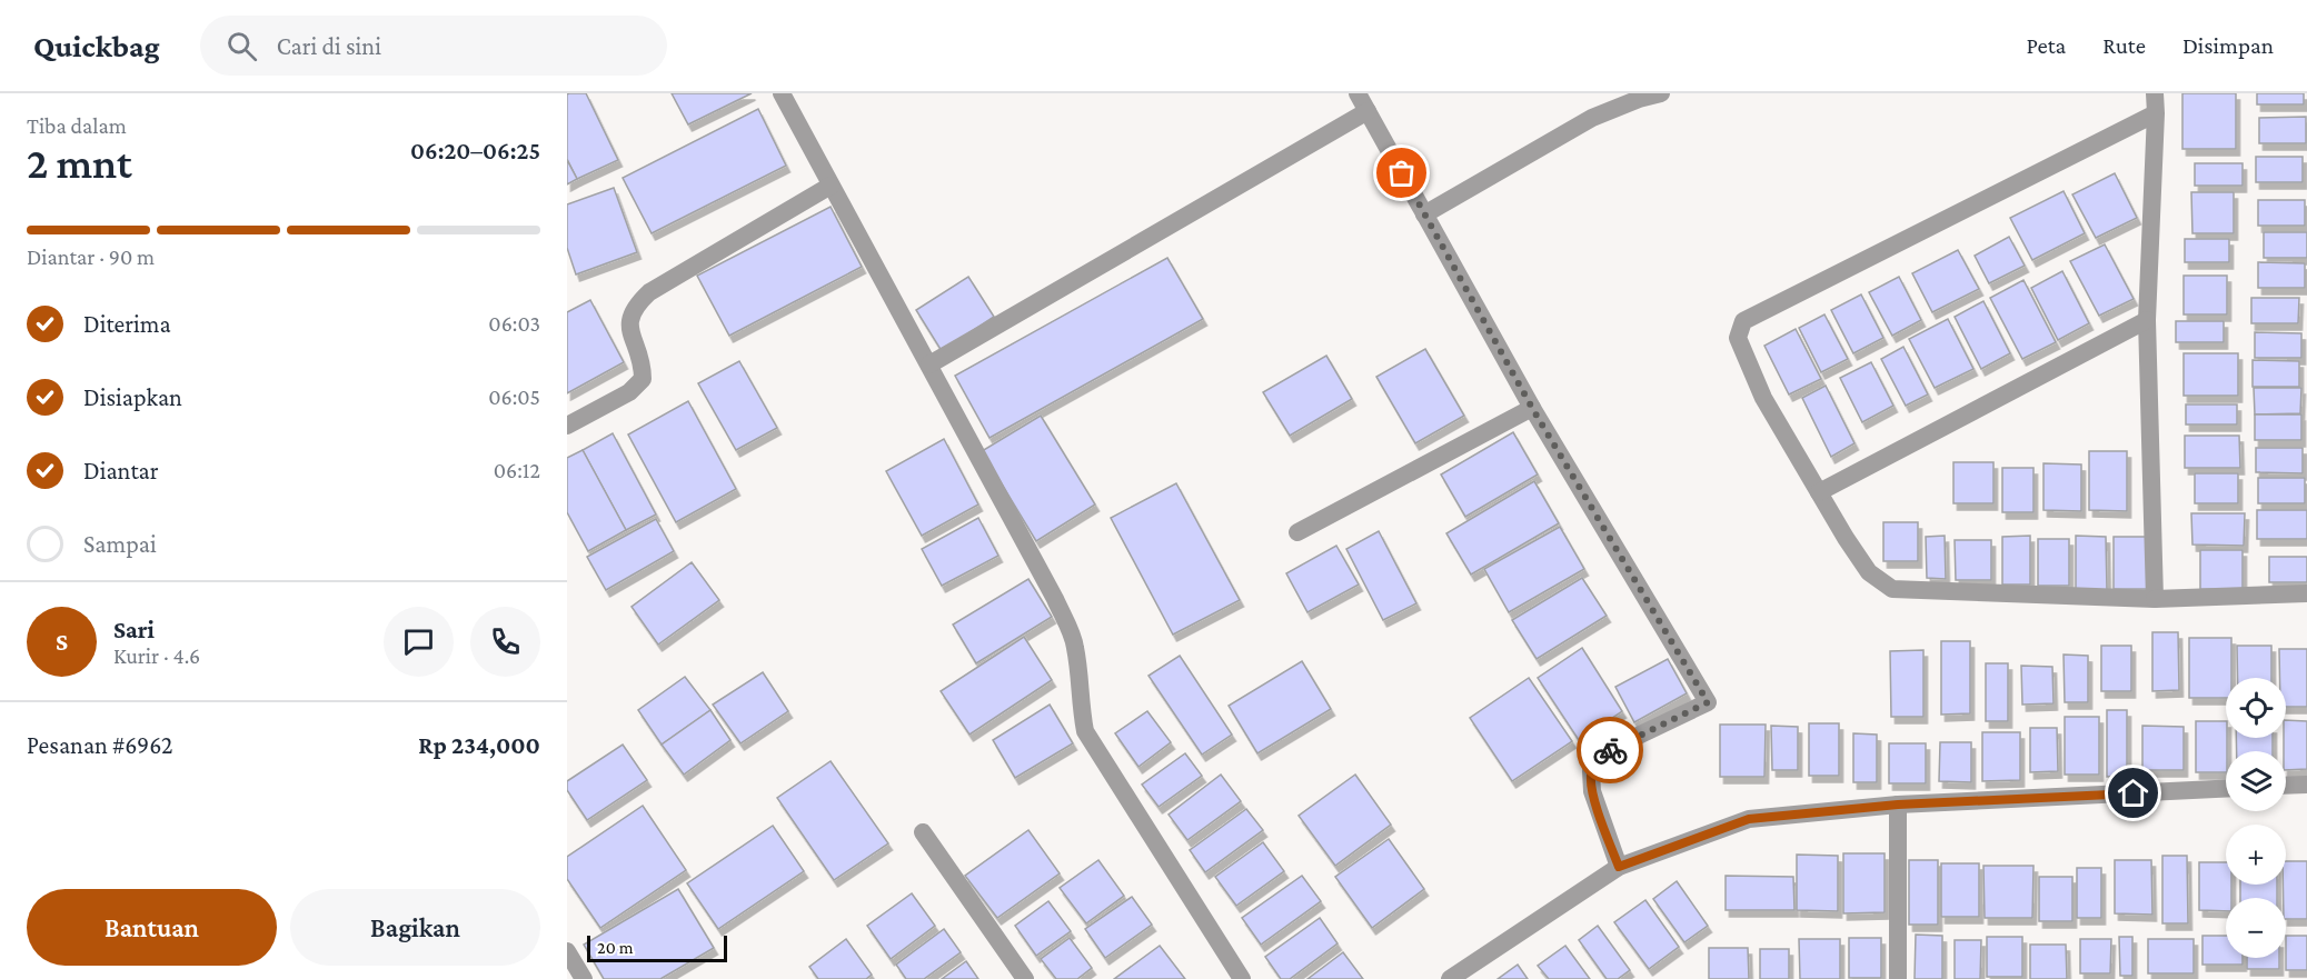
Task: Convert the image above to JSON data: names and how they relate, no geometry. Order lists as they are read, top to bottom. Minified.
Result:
{"scale_bar":"20 m","page":{"header":"Quickbag","search":"Cari di sini","nav":["Peta","Rute","Disimpan"],"heading":["2 mnt","Tiba dalam","06:20–06:25"],"panel":["Sari","Kurir · 4.6","Pesanan #6962","Rp 234,000"],"bar":"Diantar · 90 m","list":[["Diterima","06:03"],["Disiapkan","06:05"],["Diantar","06:12"],"Sampai"],"round":"S","map_buttons":["+","−"],"buttons":["Bantuan","Bagikan"],"scale":"20 m"}}
